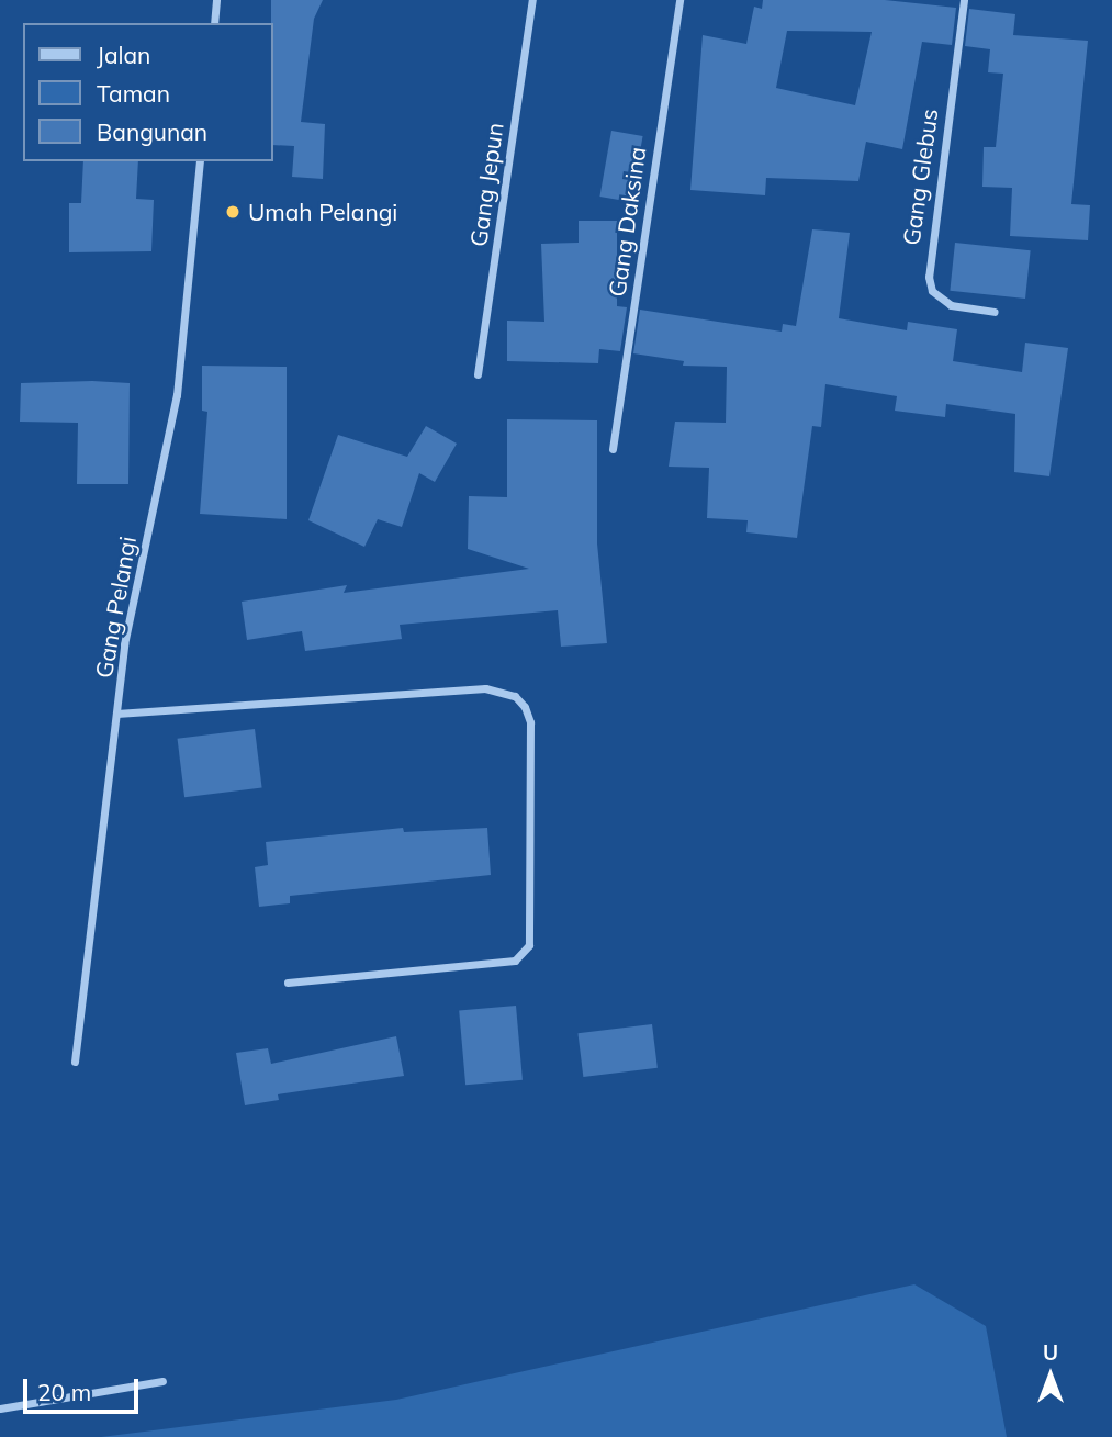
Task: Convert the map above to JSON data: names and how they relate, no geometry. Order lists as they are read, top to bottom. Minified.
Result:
{"streets":{"street":["Gang Glebus","Gang Jepun","Gang Daksina","Gang Pelangi"]},"places":["Umah Pelangi"],"legend":["Jalan","Taman","Bangunan"],"scale_bar":"20 m","north":"top"}
